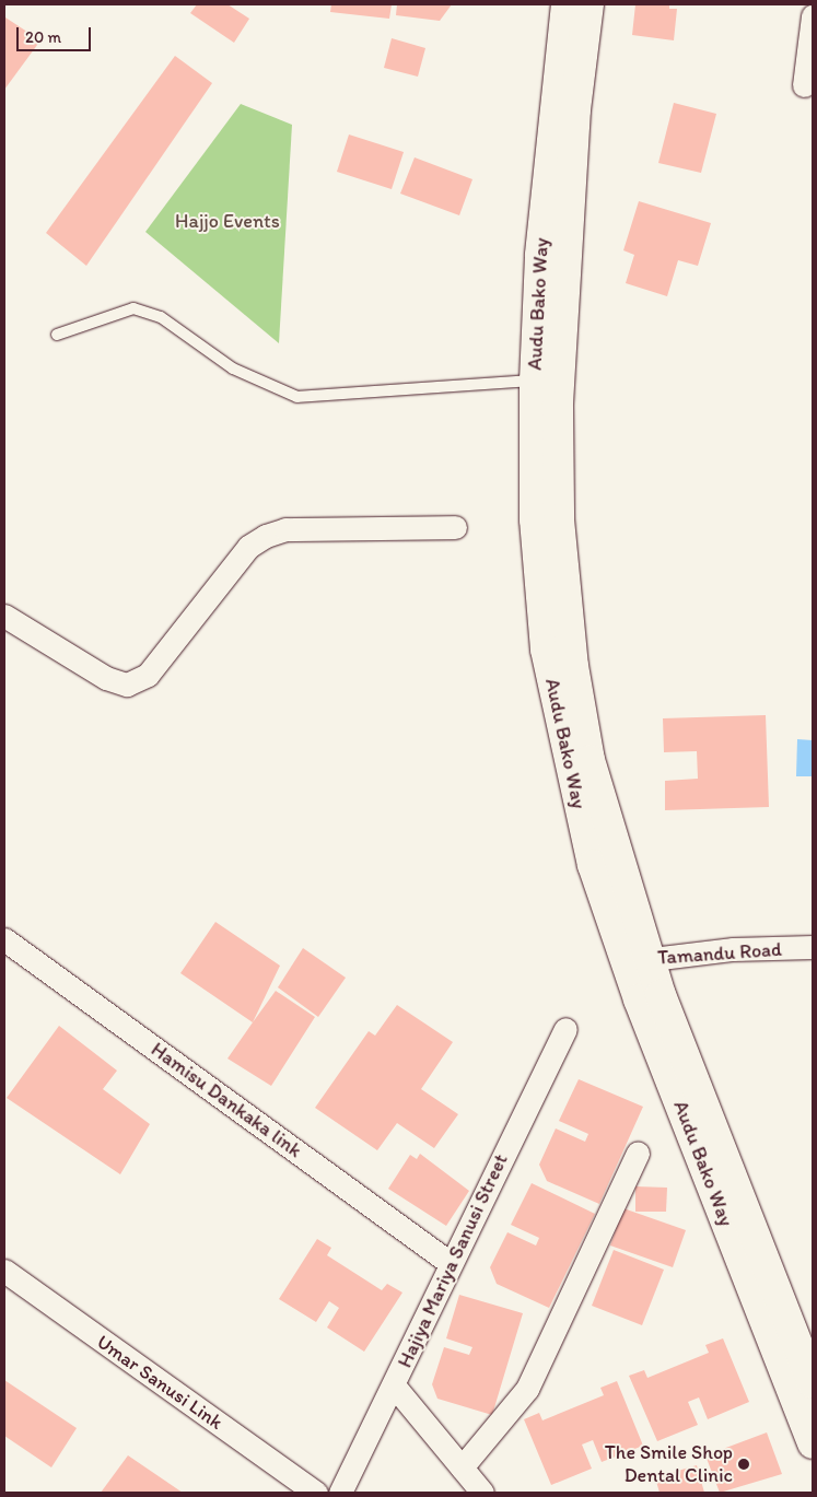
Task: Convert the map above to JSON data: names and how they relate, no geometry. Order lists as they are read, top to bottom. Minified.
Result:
{"streets":{"main road":["Audu Bako Way"],"street":["Tamandu Road","Hamisu Dankaka link","Hajiya Mariya Sanusi Street","Umar Sanusi Link"]},"crossings":[["Audu Bako Way","Tamandu Road"],["Hamisu Dankaka link","Hajiya Mariya Sanusi Street"]],"parks":["Hajjo Events"],"places":["The Smile Shop Dental Clinic"],"scale_bar":"20 m"}
